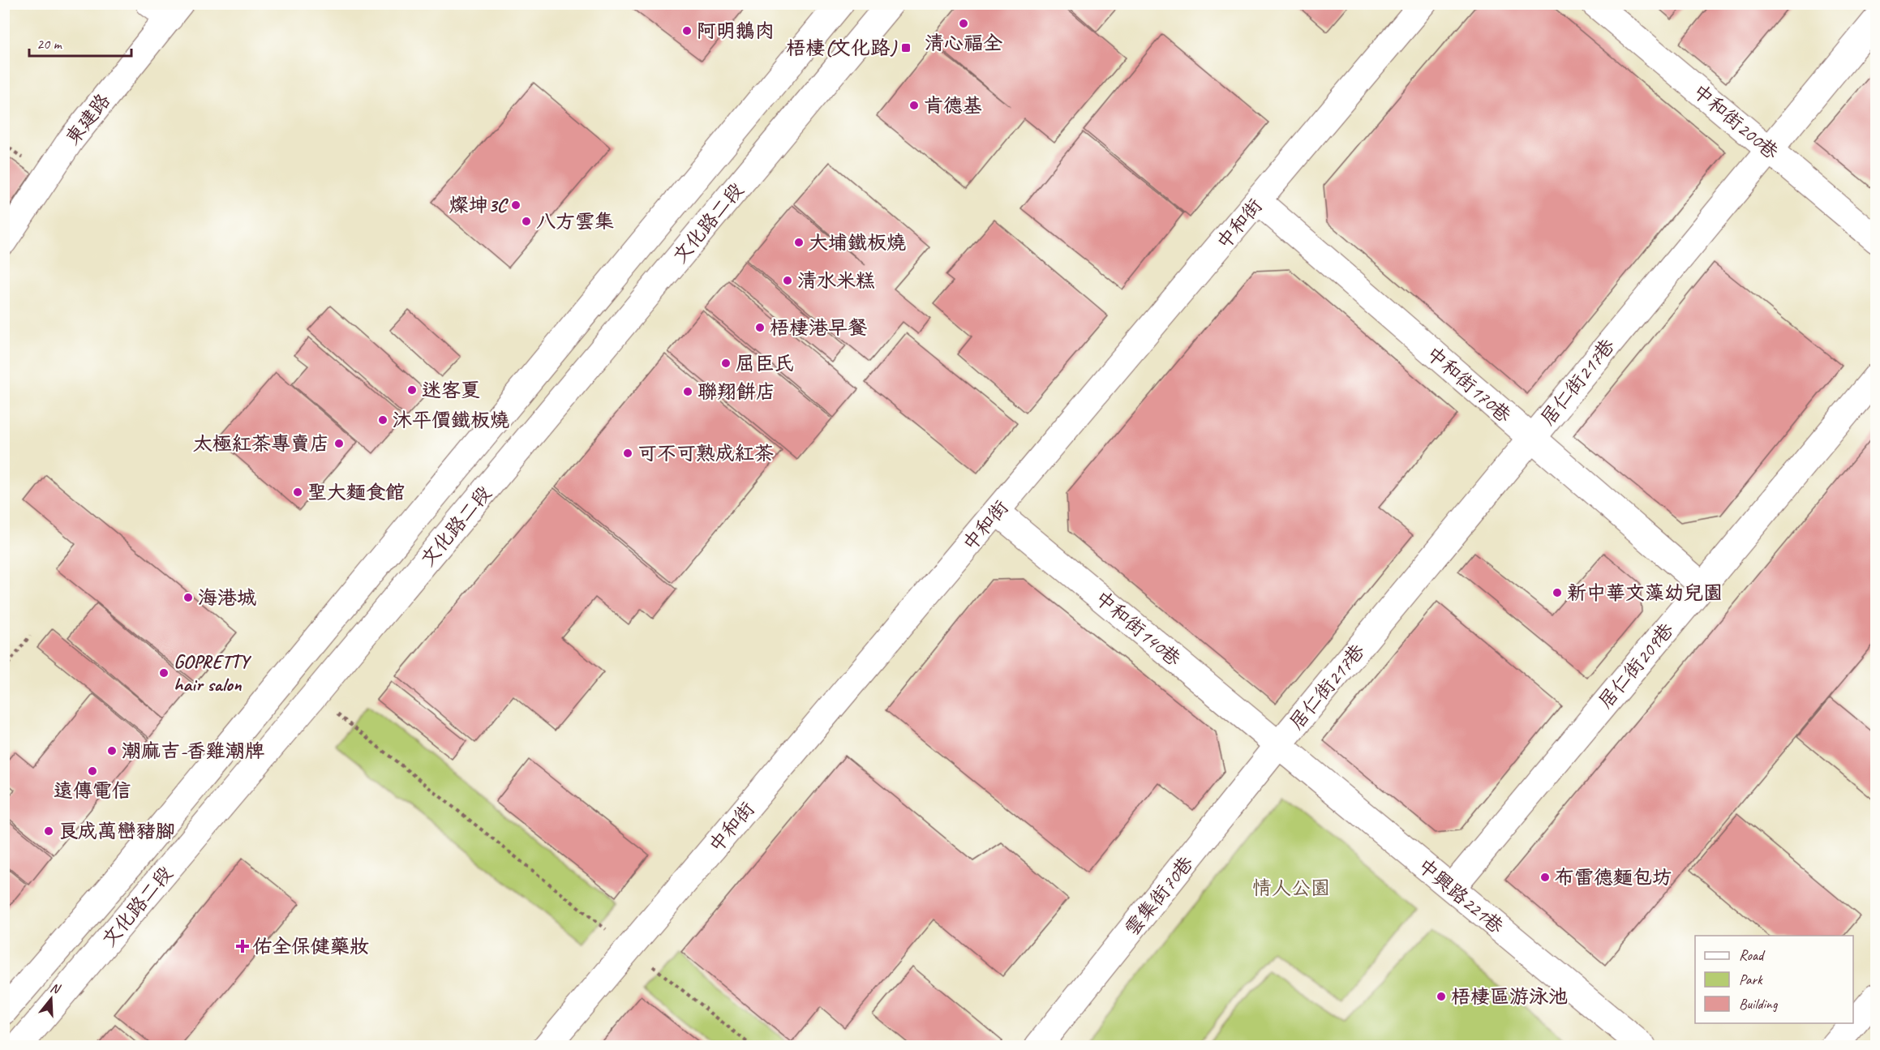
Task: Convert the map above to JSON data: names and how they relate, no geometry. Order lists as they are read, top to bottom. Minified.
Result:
{"streets":{"street":["東建路","中和街200巷","文化路二段","中和街","居仁街217巷","中和街170巷","中和街140巷","居仁街209巷","雲集街70巷","中興路221巷"]},"crossings":[["中和街200巷","居仁街217巷"],["中和街","中和街170巷"],["中和街","中和街140巷"],["居仁街217巷","中和街170巷"],["居仁街217巷","中和街140巷"],["居仁街217巷","雲集街70巷"],["居仁街217巷","中興路221巷"],["中和街170巷","居仁街209巷"],["中和街140巷","雲集街70巷"],["中和街140巷","中興路221巷"],["居仁街209巷","中興路221巷"],["雲集街70巷","中興路221巷"]],"parks":["情人公園"],"places":{"other":["清心福全","阿明鵝肉","肯德基","燦坤3C","八方雲集","大埔鐵板燒","清水米糕","梧棲港早餐","屈臣氏","迷客夏","聯翔餅店","沐平價鐵板燒","太極紅茶專賣店","可不可熟成紅茶","聖大麵食館","新中華文藻幼兒園","海港城","GOPRETTY hair salon","潮麻吉-香雞潮牌","遠傳電信","良成萬巒豬腳","布雷德麵包坊","梧棲區游泳池"],"transit":["梧棲(文化路)"],"health":["佑全保健藥妝"]},"legend":["Road","Park","Building"],"scale_bar":"20 m","north":"top"}
